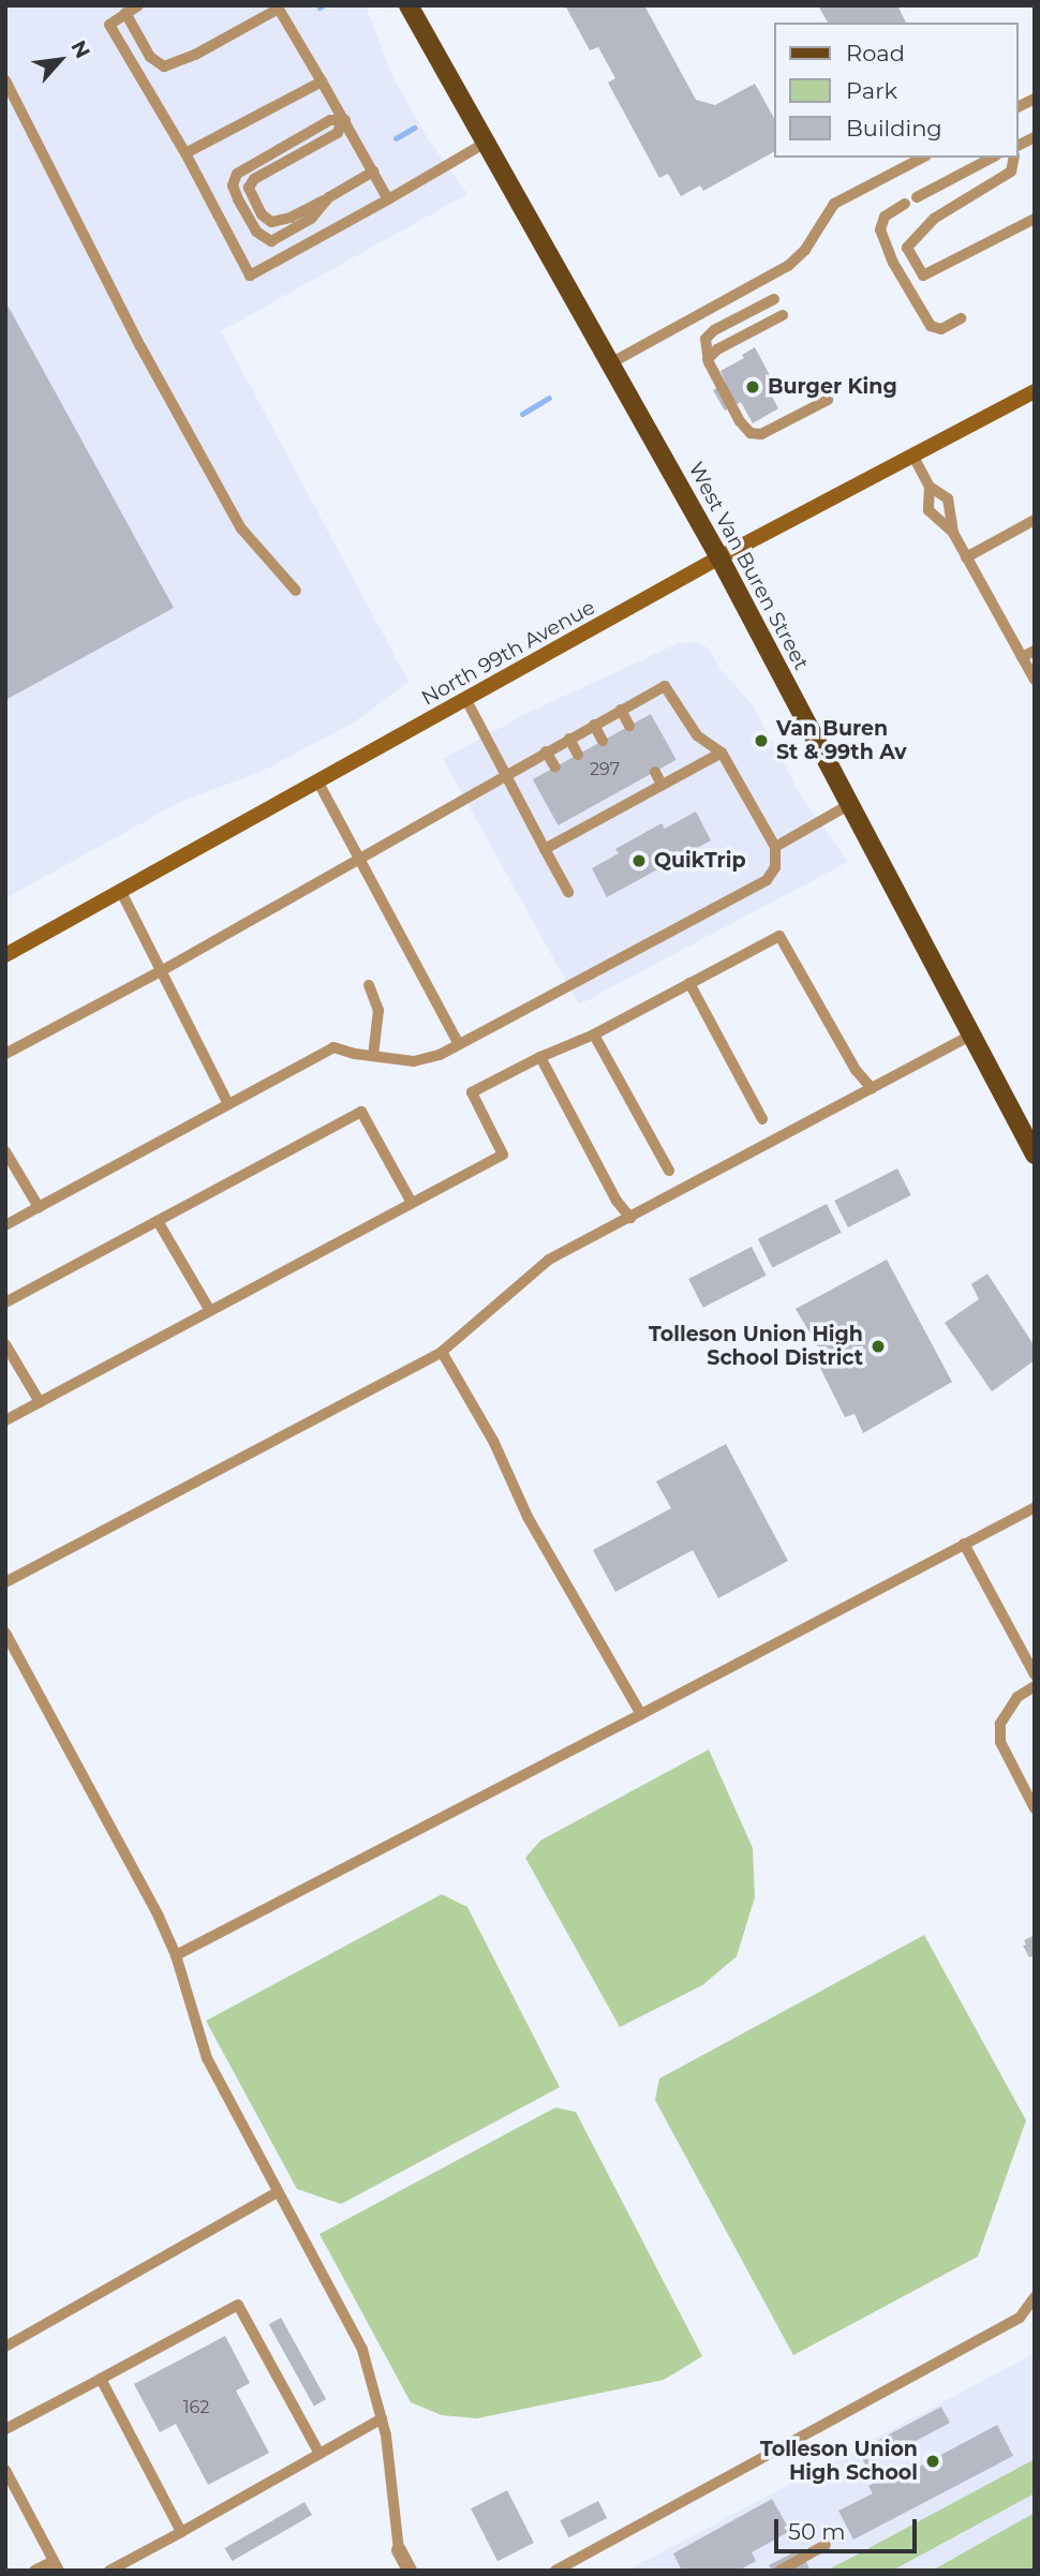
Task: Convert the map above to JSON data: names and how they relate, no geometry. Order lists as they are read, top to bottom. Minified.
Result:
{"streets":{"main road":["West Van Buren Street","North 99th Avenue"]},"crossings":[["West Van Buren Street","North 99th Avenue"]],"places":["Burger King","Van Buren St & 99th Av","QuikTrip","Tolleson Union High School District","Tolleson Union High School"],"house_numbers":["297","162"],"legend":["Road","Park","Building"],"scale_bar":"50 m","north":"top right"}
